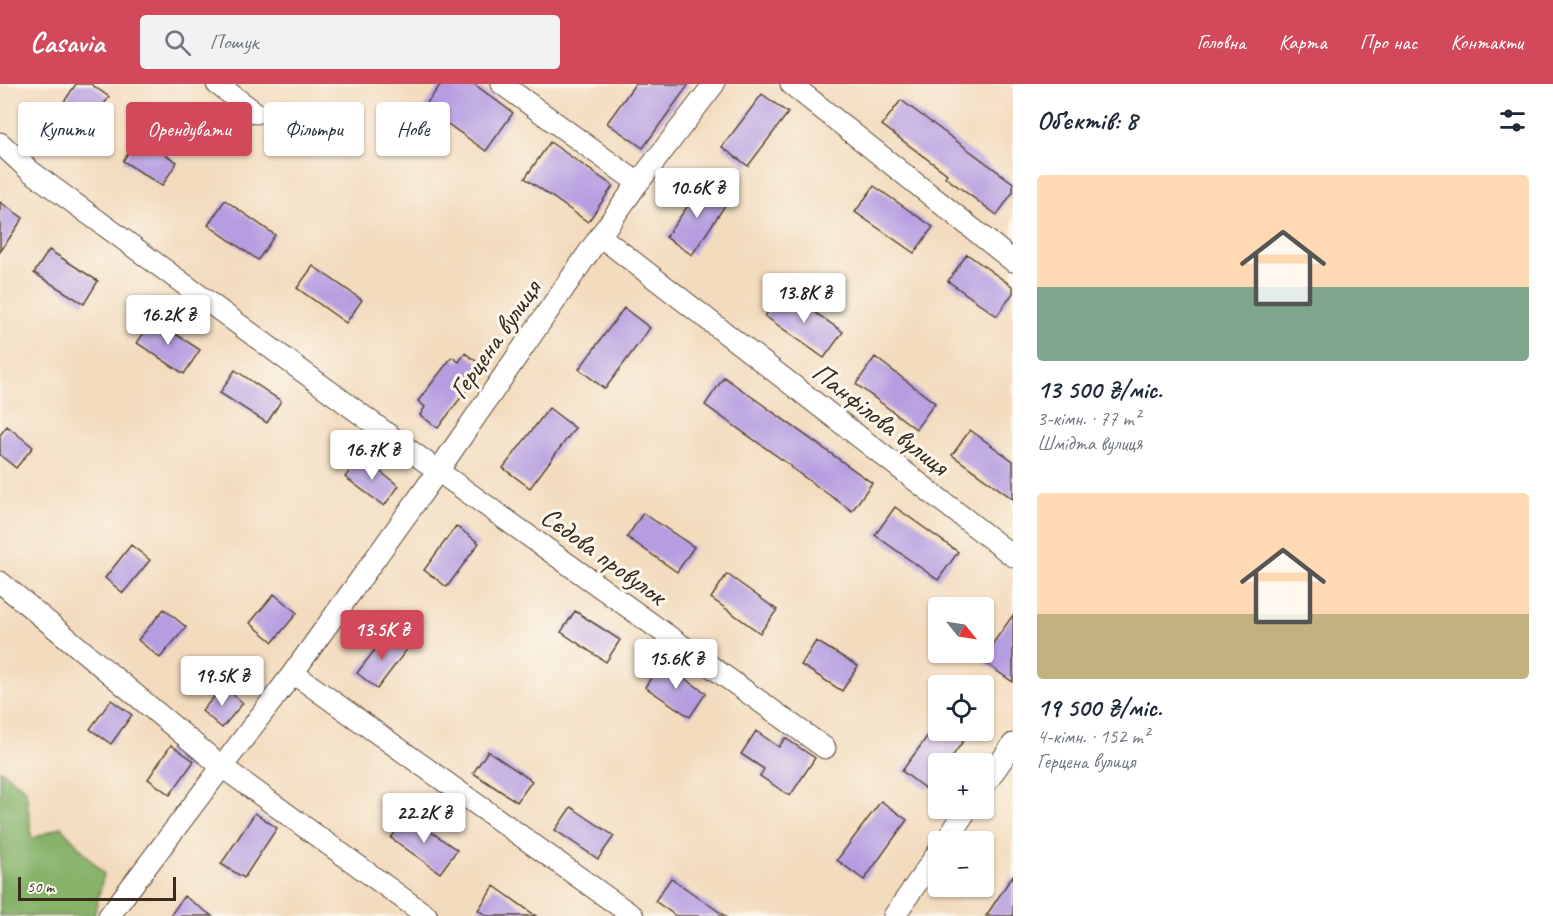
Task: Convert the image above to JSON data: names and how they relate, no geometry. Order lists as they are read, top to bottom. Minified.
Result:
{"streets":{"street":["Герцена вулиця","Панфілова вулиця","Сєдова провулок"]},"crossings":[["Герцена вулиця","Панфілова вулиця"],["Герцена вулиця","Сєдова провулок"]],"scale_bar":"50 m","north":"bottom right","page":{"header":"Casavia","search":"Пошук","nav":["Головна","Карта","Про нас","Контакти"],"heading":"Об’єктів: 8","chip":["Купити","Орендувати","Фільтри","Нове"],"list":[{"name":"13 500 ₴/міс.","note":"3-кімн. · 77 m² · Шмідта вулиця"},{"name":"19 500 ₴/міс.","note":"4-кімн. · 152 m² · Герцена вулиця"}],"price":["10.6K ₴","13.8K ₴","16.2K ₴","16.7K ₴","13.5K ₴","15.6K ₴","19.5K ₴","22.2K ₴"],"map_buttons":["+","−"],"scale":"50 m"}}
